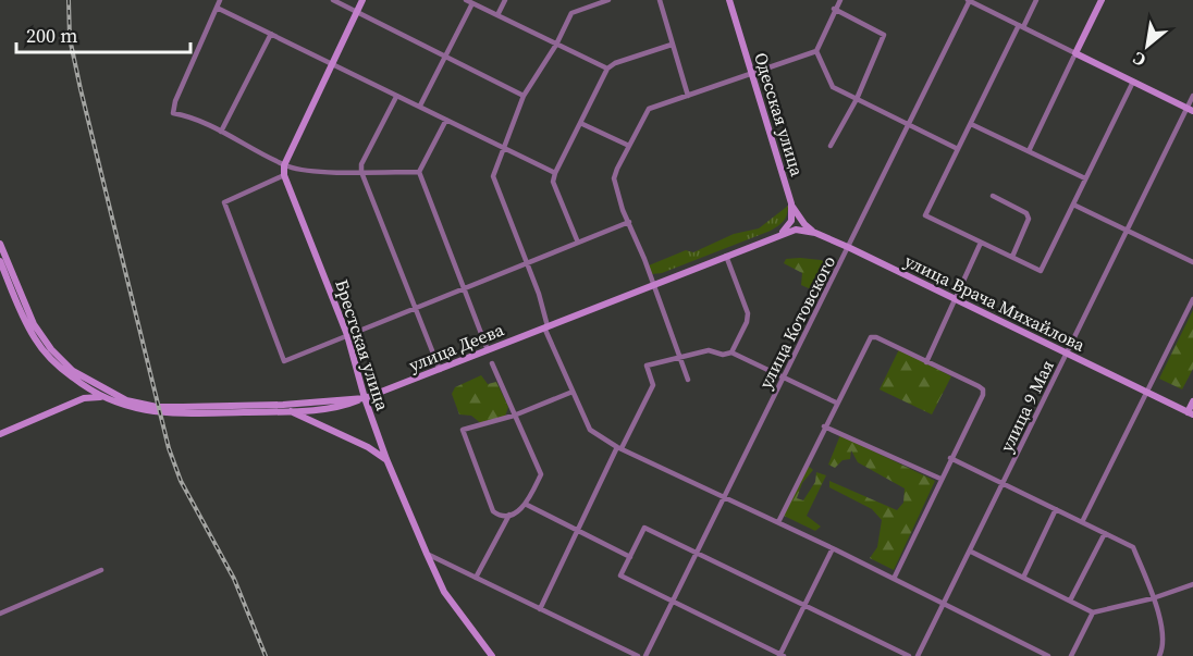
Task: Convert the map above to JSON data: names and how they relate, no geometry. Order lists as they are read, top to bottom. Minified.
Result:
{"streets":{"main road":["Одесская улица","улица Врача Михайлова","Брестская улица","улица Деева"],"street":["улица Котовского","улица 9 Мая"]},"crossings":[["Одесская улица","улица Врача Михайлова"],["Одесская улица","улица Деева"],["улица Врача Михайлова","улица Котовского"],["улица Врача Михайлова","улица Деева"],["улица Врача Михайлова","улица 9 Мая"],["Брестская улица","улица Деева"]],"scale_bar":"200 m","north":"bottom left"}
